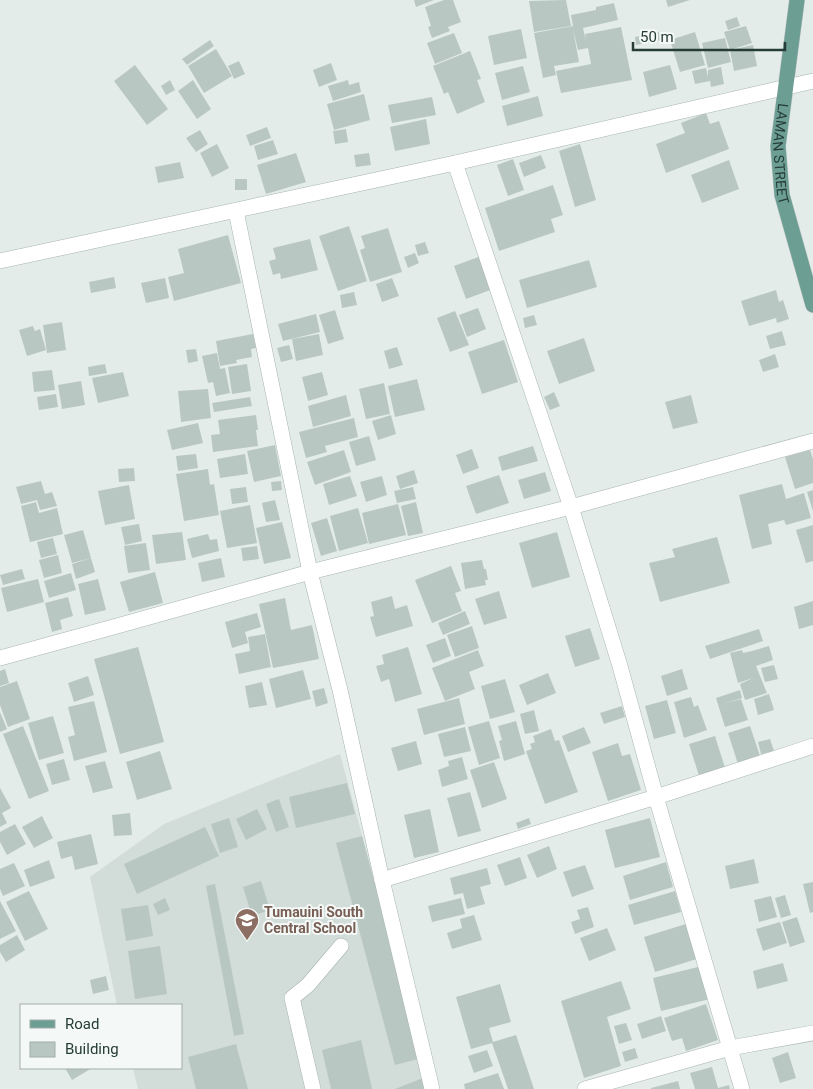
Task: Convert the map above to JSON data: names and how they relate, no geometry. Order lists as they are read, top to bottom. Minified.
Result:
{"streets":{"main road":["LAMAN STREET"]},"places":{"school or university":["Tumauini South Central School"]},"legend":["Road","Building"],"scale_bar":"50 m"}
